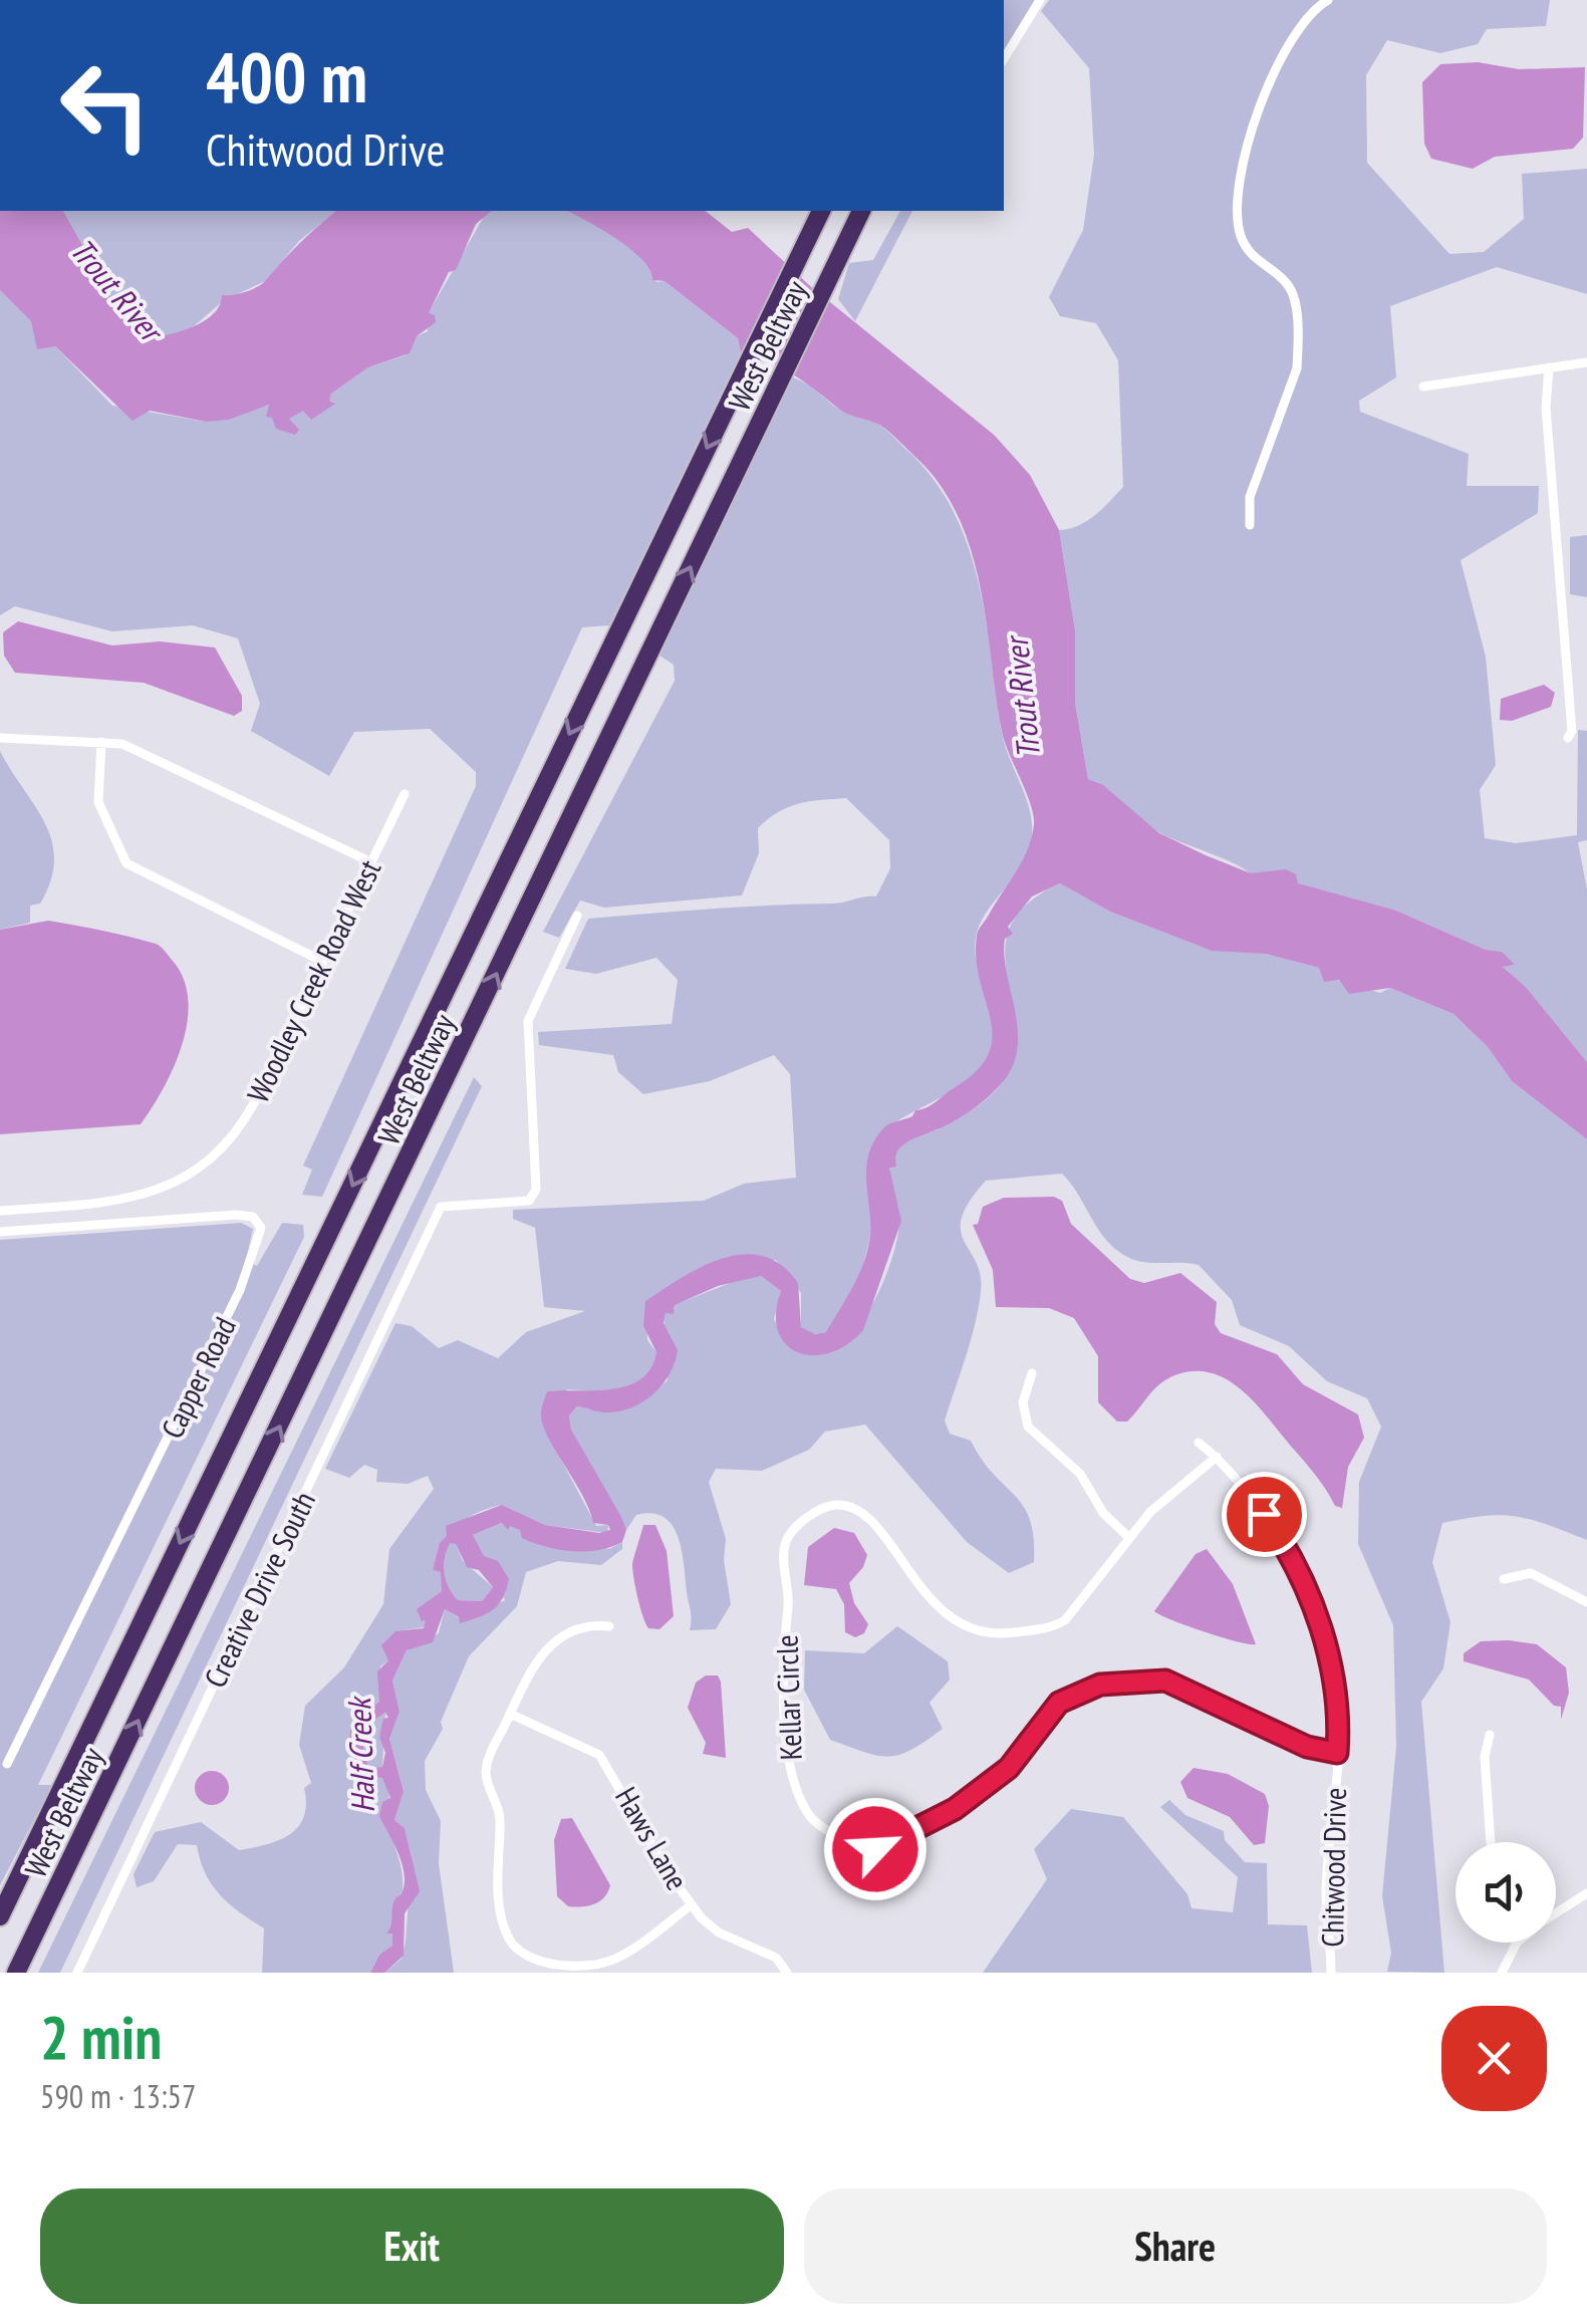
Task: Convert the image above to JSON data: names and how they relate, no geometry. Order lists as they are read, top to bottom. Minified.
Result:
{"streets":{"highway":["West Beltway"],"street":["Woodley Creek Road West","Capper Road","Creative Drive South","Kellar Circle","Haws Lane","Chitwood Drive"]},"crossings":[["Kellar Circle","Chitwood Drive"]],"water":["Trout River","Half Creek"],"page":{"turn":["400 m","Chitwood Drive"],"heading":["2 min","590 m · 13:57"],"buttons":["Exit","Share"]}}
